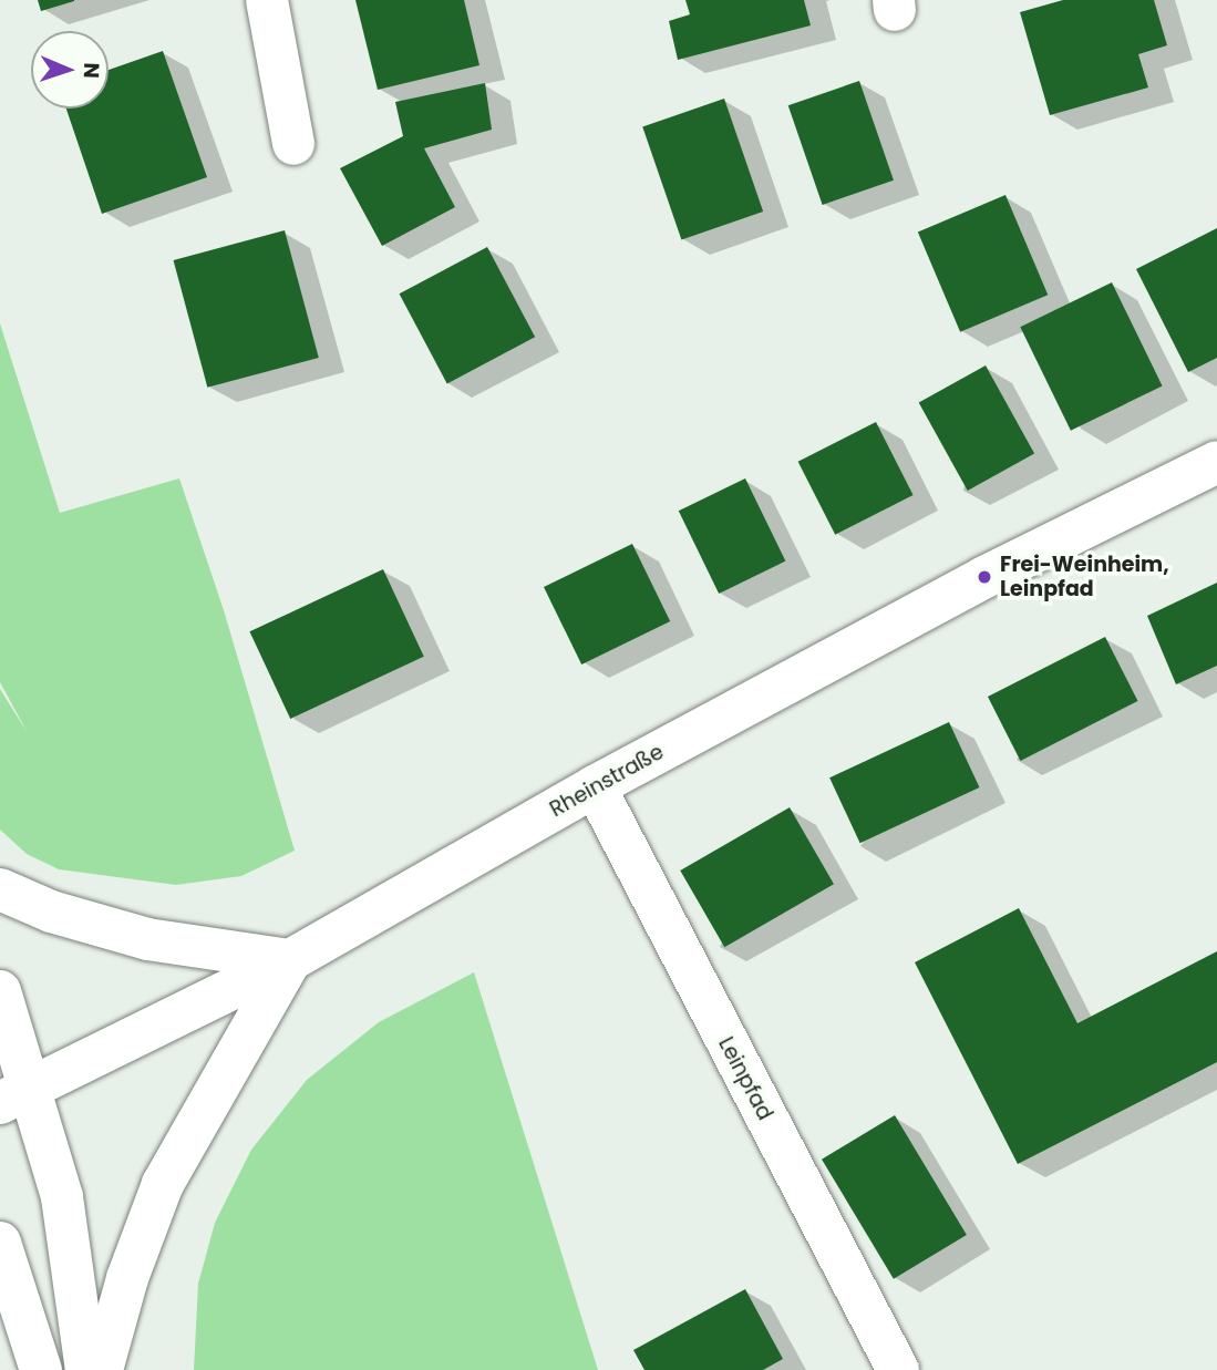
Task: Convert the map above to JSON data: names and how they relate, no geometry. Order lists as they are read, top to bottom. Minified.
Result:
{"streets":{"street":["Rheinstraße","Leinpfad"]},"crossings":[["Rheinstraße","Leinpfad"]],"places":["Frei-Weinheim, Leinpfad"],"north":"right"}
